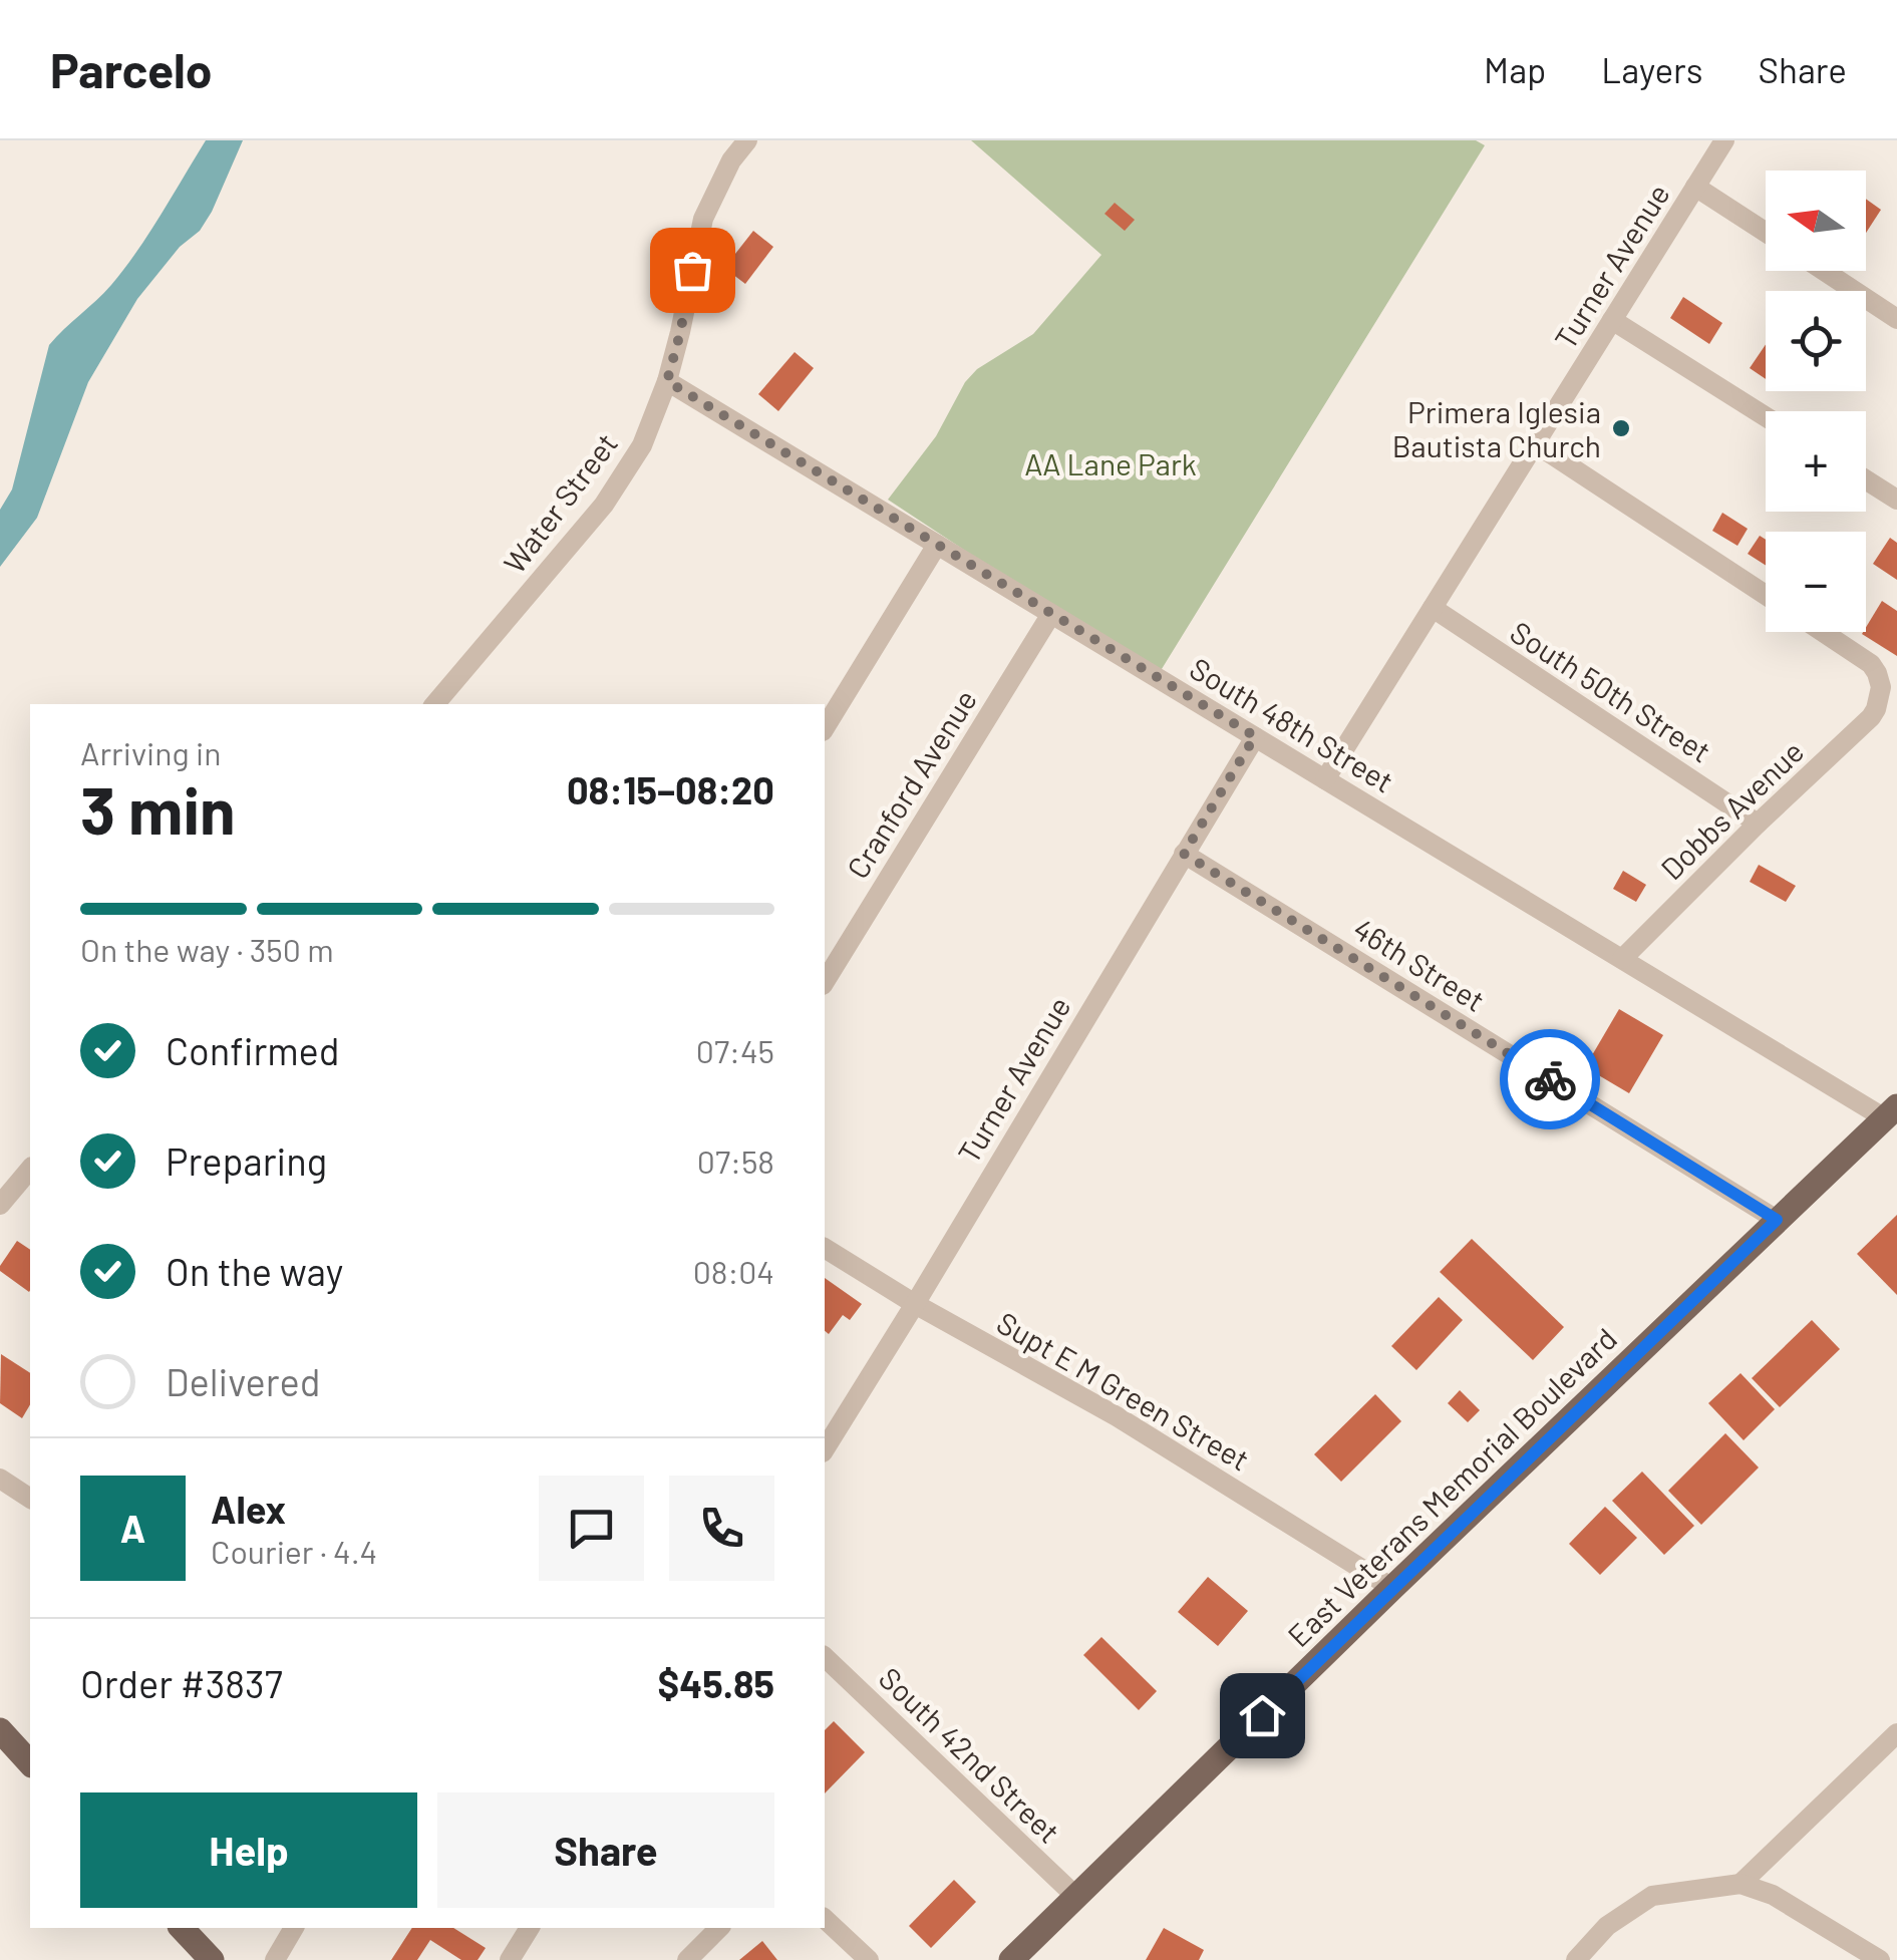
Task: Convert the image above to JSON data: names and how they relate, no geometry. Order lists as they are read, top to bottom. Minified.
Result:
{"streets":{"main road":["East Veterans Memorial Boulevard"],"street":["Turner Avenue","Water Street","South 50th Street","South 48th Street","Cranford Avenue","Dobbs Avenue","46th Street","Supt E M Green Street","South 42nd Street"]},"crossings":[["Turner Avenue","South 50th Street"],["Turner Avenue","South 48th Street"],["Turner Avenue","46th Street"],["Turner Avenue","Supt E M Green Street"],["Water Street","South 48th Street"],["South 50th Street","Dobbs Avenue"],["South 48th Street","Cranford Avenue"],["South 48th Street","Dobbs Avenue"],["South 48th Street","East Veterans Memorial Boulevard"],["46th Street","East Veterans Memorial Boulevard"],["Supt E M Green Street","East Veterans Memorial Boulevard"],["East Veterans Memorial Boulevard","South 42nd Street"]],"parks":["AA Lane Park"],"places":["Primera Iglesia Bautista Church"],"north":"left","page":{"header":"Parcelo","nav":["Map","Layers","Share"],"map_buttons":["+","−"],"heading":["3 min","Arriving in","08:15–08:20"],"panel":["Alex","Courier · 4.4","Order #3837","$45.85"],"bar":"On the way · 350 m","list":[["Confirmed","07:45"],["Preparing","07:58"],["On the way","08:04"],"Delivered"],"round":"A","buttons":["Help","Share"]}}
